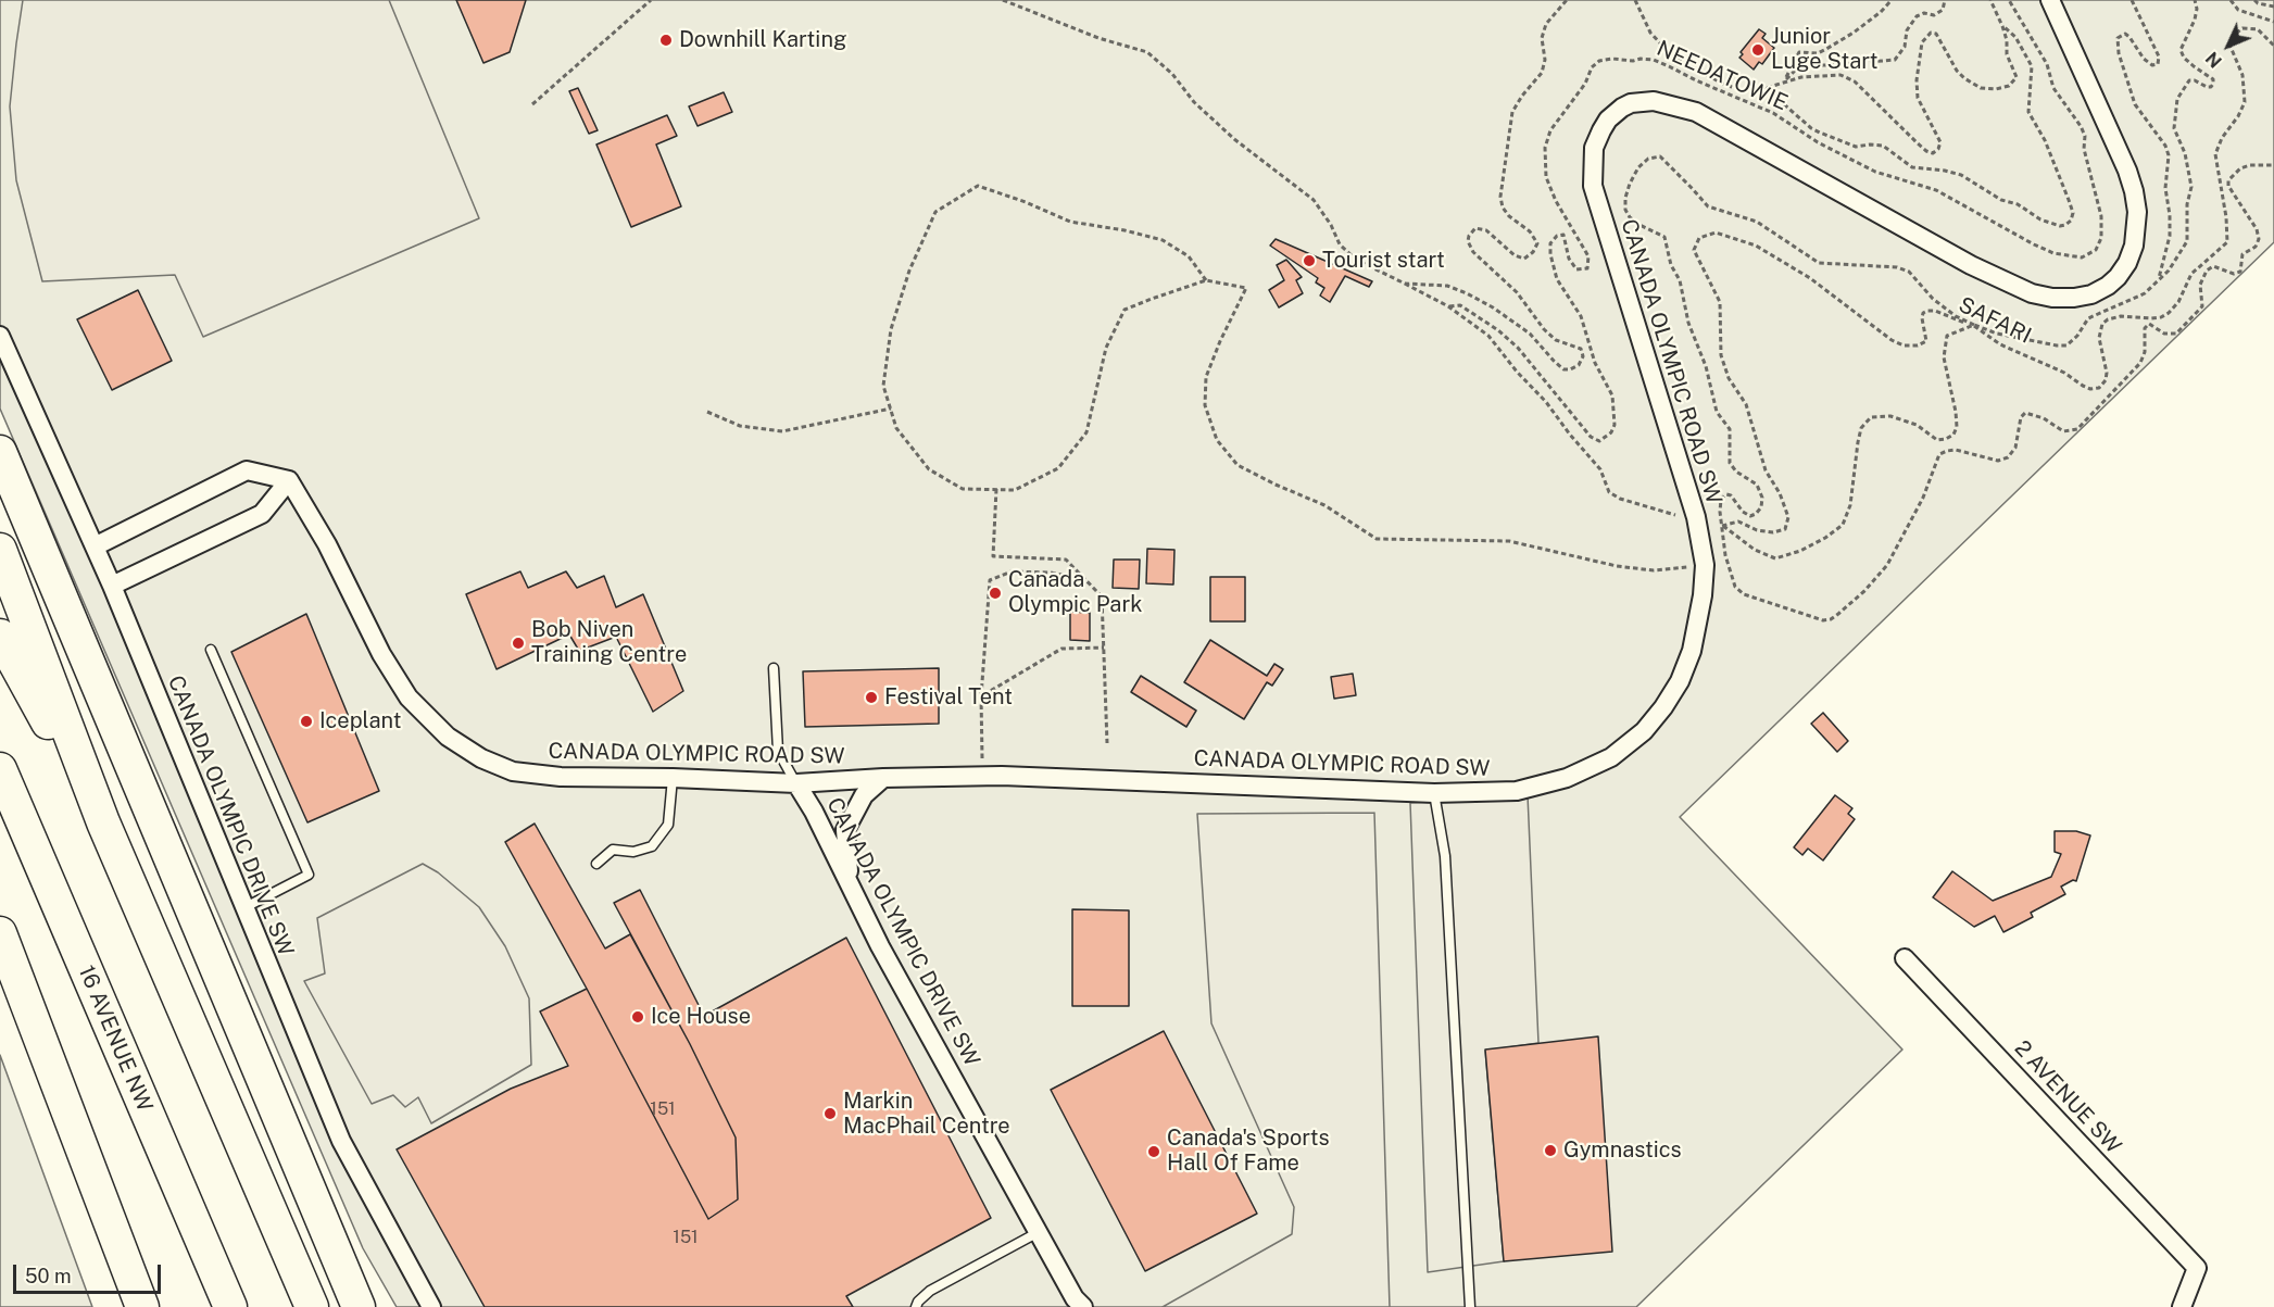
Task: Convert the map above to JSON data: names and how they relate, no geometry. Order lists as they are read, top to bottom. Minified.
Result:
{"streets":{"highway":["16 AVENUE NW"],"street":["CANADA OLYMPIC ROAD SW","CANADA OLYMPIC DRIVE SW","2 AVENUE SW"],"path":["NEEDATOWIE","SAFARI"]},"crossings":[["CANADA OLYMPIC ROAD SW","CANADA OLYMPIC DRIVE SW"]],"places":["Downhill Karting","Junior Luge Start","Tourist start","Canada Olympic Park","Bob Niven Training Centre","Festival Tent","Iceplant","Ice House","Markin MacPhail Centre","Gymnastics","Canada's Sports Hall Of Fame"],"house_numbers":["151","151"],"scale_bar":"50 m","north":"bottom left"}
